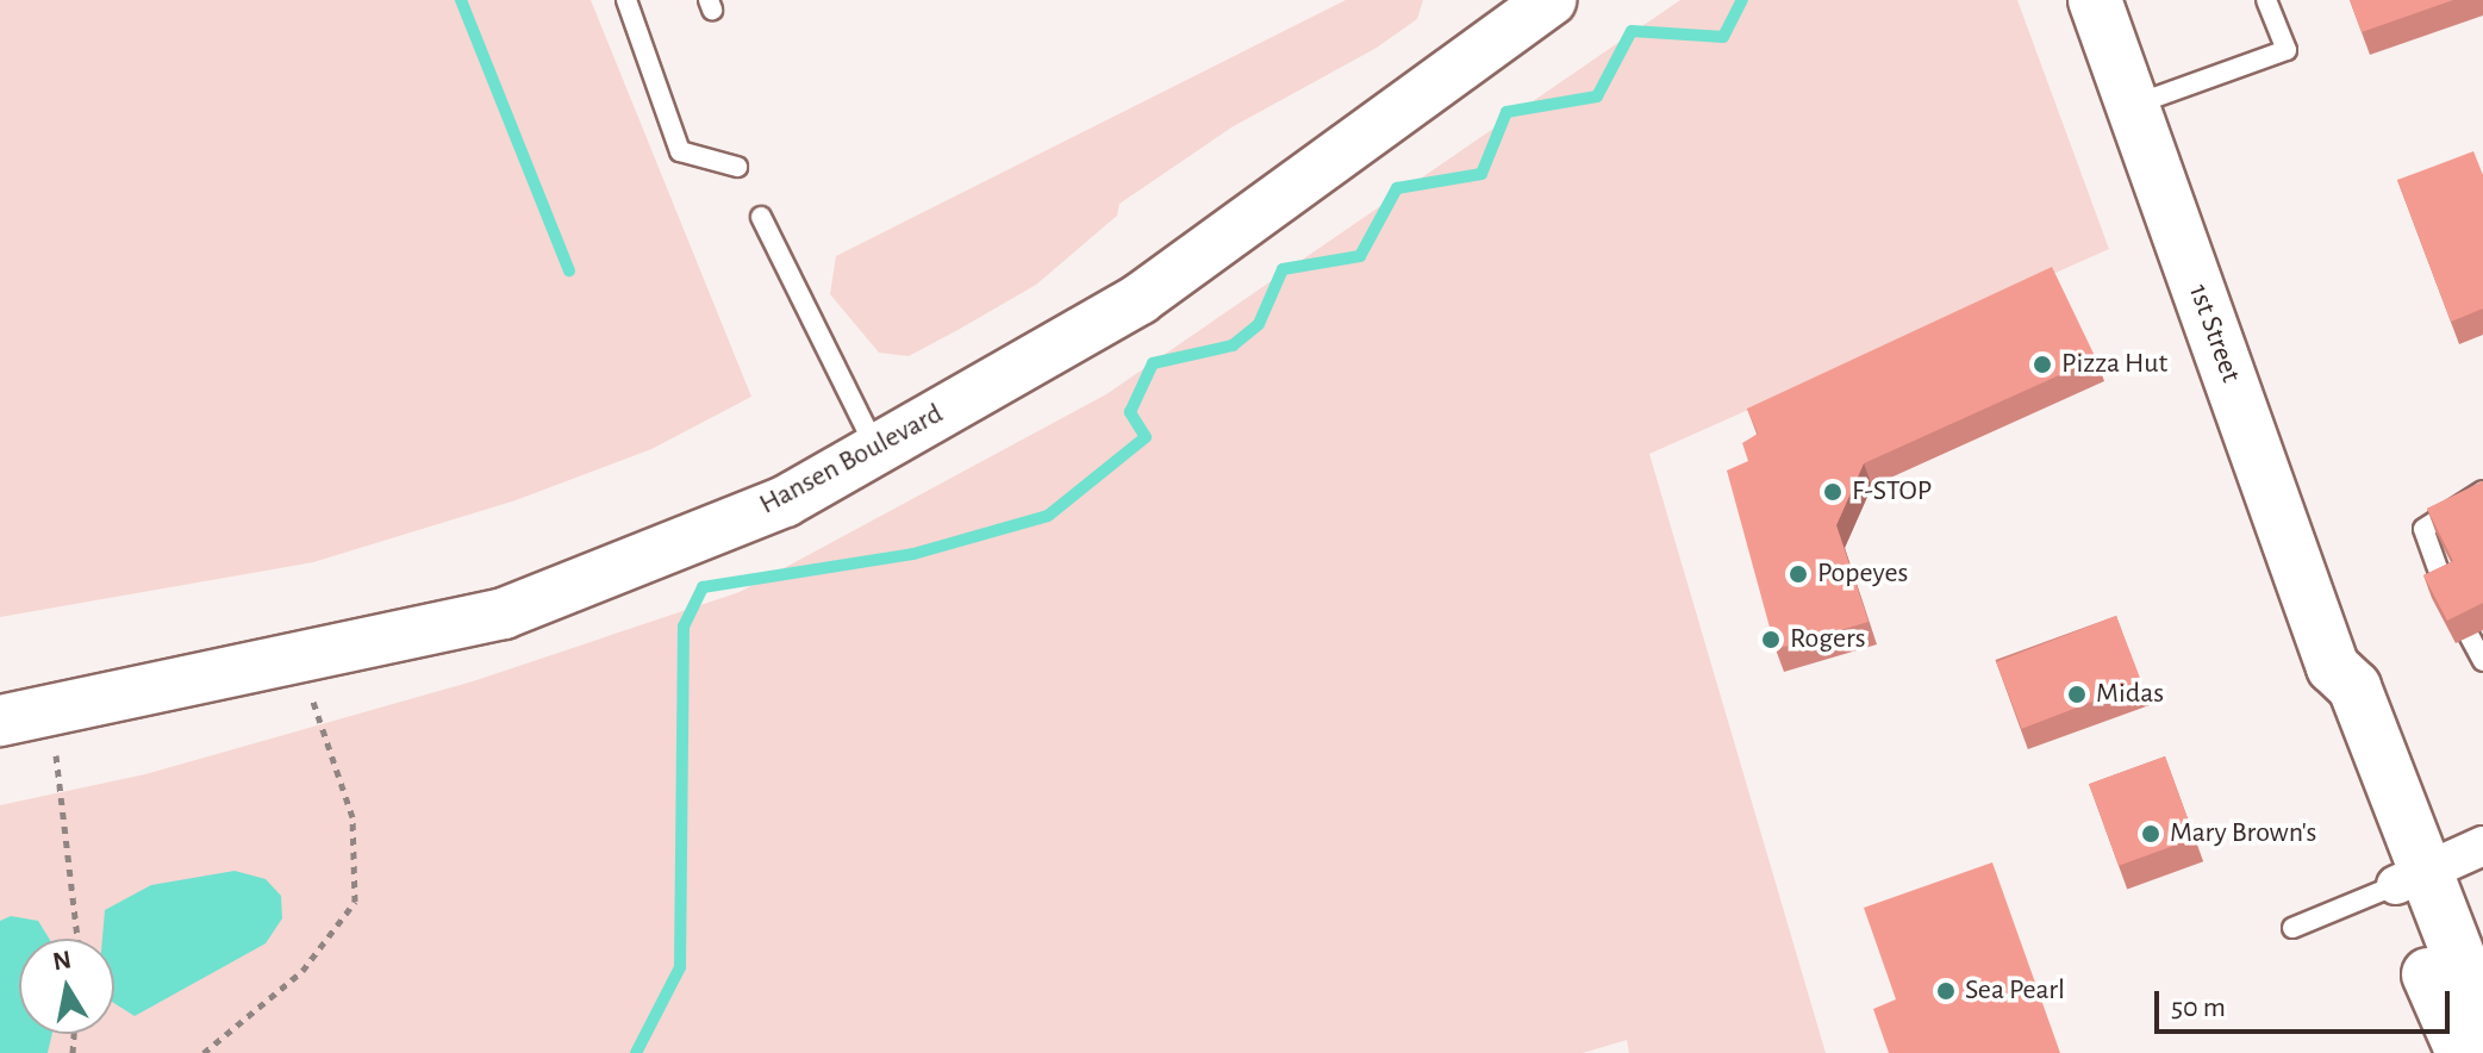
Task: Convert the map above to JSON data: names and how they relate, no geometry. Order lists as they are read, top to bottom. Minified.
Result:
{"streets":{"main road":["1st Street"],"street":["Hansen Boulevard"]},"places":["Pizza Hut","F-STOP","Popeyes","Rogers","Midas","Mary Brown's","Sea Pearl"],"scale_bar":"50 m","north":"top"}
